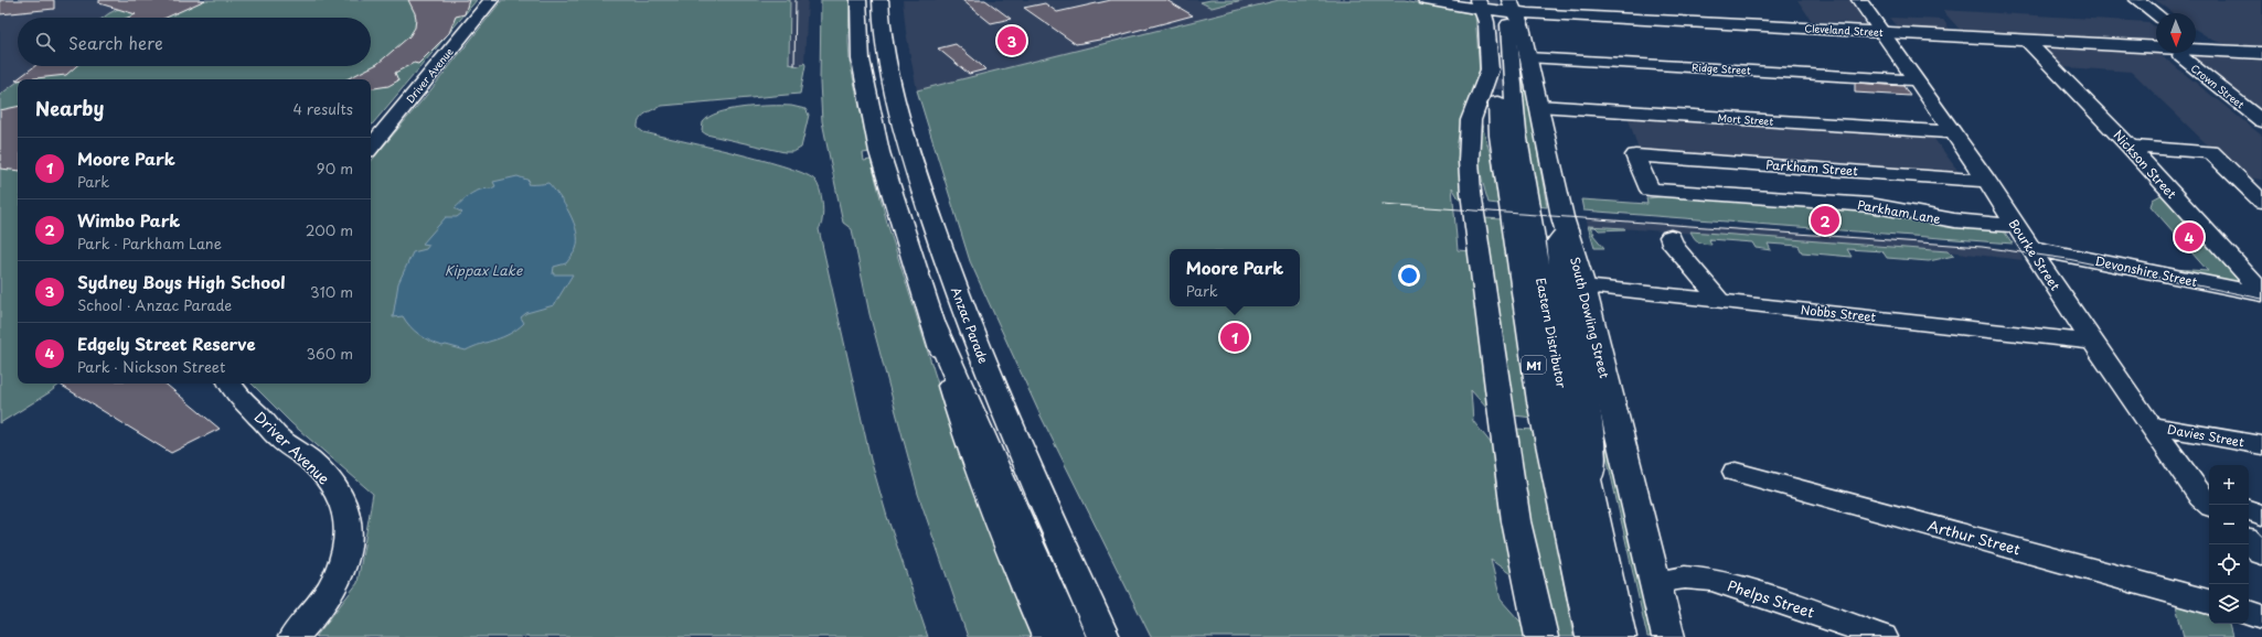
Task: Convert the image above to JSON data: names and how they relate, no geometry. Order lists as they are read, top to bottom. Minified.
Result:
{"streets":{"main road":["Cleveland Street","South Dowling Street","Anzac Parade","Eastern Distributor","M1"],"street":["Ridge Street","Driver Avenue","Crown Street","Mort Street","Nickson Street","Parkham Street","Parkham Lane","Bourke Street","Devonshire Street","Nobbs Street","Davies Street","Arthur Street","Phelps Street"]},"crossings":[["Cleveland Street","Nickson Street"],["Cleveland Street","Bourke Street"],["Cleveland Street","South Dowling Street"],["Cleveland Street","Eastern Distributor"],["Ridge Street","Bourke Street"],["Ridge Street","South Dowling Street"],["Mort Street","Bourke Street"],["Mort Street","South Dowling Street"],["Nickson Street","Devonshire Street"],["Parkham Street","Parkham Lane"],["Parkham Street","Bourke Street"],["Parkham Lane","Bourke Street"],["Bourke Street","Devonshire Street"],["Bourke Street","Nobbs Street"],["Bourke Street","Davies Street"],["Nobbs Street","South Dowling Street"],["South Dowling Street","Eastern Distributor"],["South Dowling Street","M1"],["South Dowling Street","Phelps Street"],["Eastern Distributor","M1"]],"water":["Kippax Lake"],"north":"bottom","page":{"search":"Search here","pins":["3","2","4","1"],"heading":["Nearby","4 results"],"list":[{"mark":"1","name":"Moore Park","note":"Park","value":"90 m"},{"mark":"2","name":"Wimbo Park","note":"Park · Parkham Lane","value":"200 m"},{"mark":"3","name":"Sydney Boys High School","note":"School · Anzac Parade","value":"310 m"},{"mark":"4","name":"Edgely Street Reserve","note":"Park · Nickson Street","value":"360 m"}],"popup":["Moore Park","Park"],"map_buttons":["+","−"]}}
